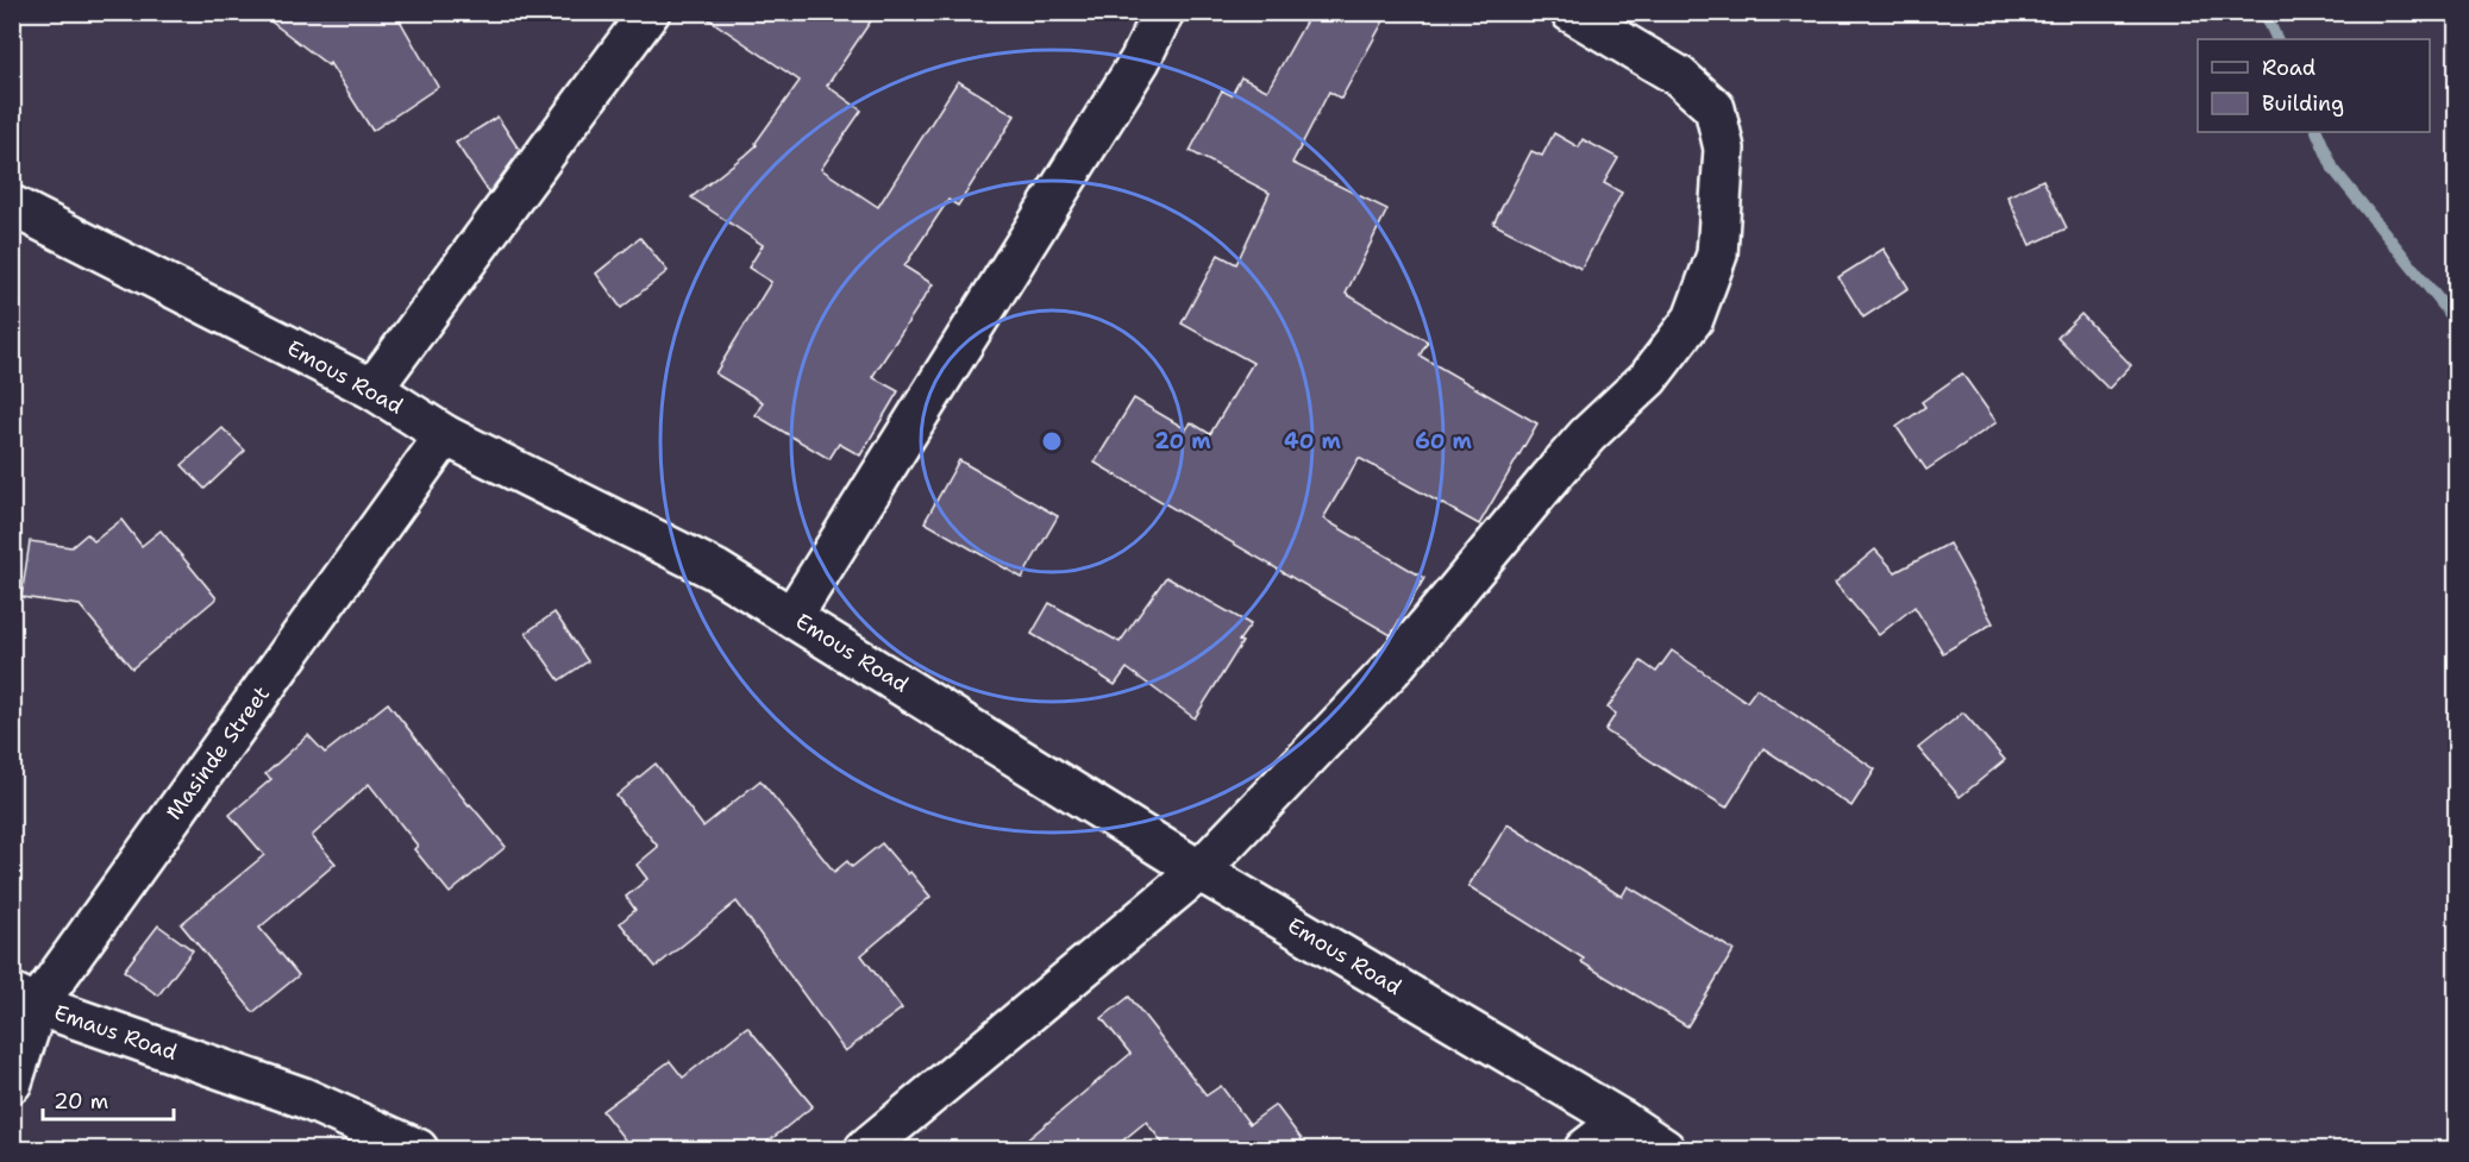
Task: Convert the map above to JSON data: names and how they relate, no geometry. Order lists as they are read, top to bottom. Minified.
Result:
{"streets":{"street":["Emous Road","Masinde Street","Emaus Road"]},"crossings":[["Emous Road","Masinde Street"],["Masinde Street","Emaus Road"]],"legend":["Road","Building"],"scale_bar":"20 m","rings":["20 m","40 m","60 m"]}
